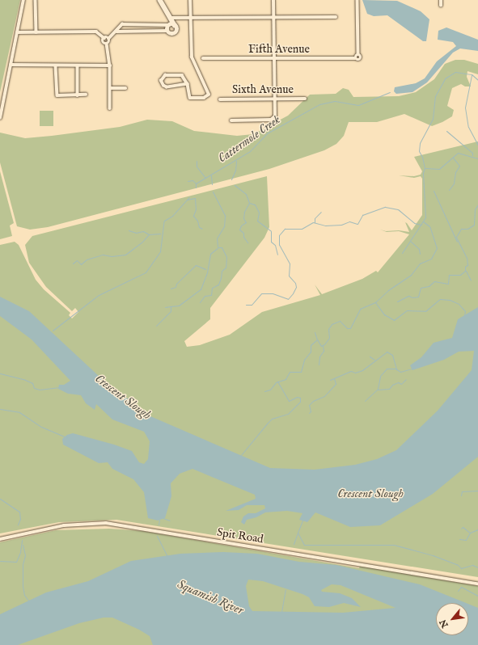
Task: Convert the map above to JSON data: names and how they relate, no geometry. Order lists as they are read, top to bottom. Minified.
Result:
{"streets":{"street":["Fifth Avenue","Sixth Avenue","Spit Road"]},"water":["Cattermole Creek","Crescent Slough","Squamish River"],"north":"bottom left"}
